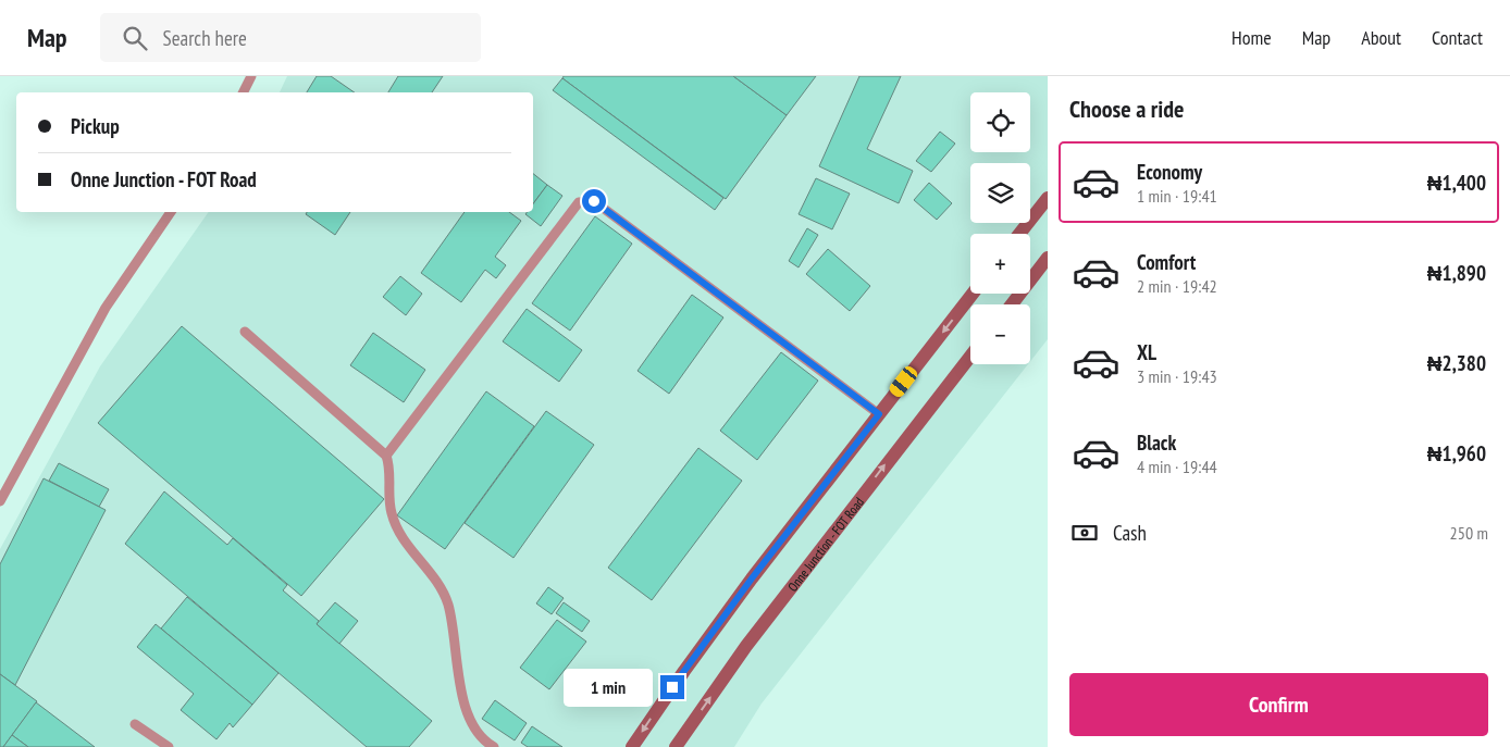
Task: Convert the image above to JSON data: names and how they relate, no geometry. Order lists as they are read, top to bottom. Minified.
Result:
{"streets":{"street":["Onne Junction - FOT Road"]},"page":{"header":"Map","search":"Search here","nav":["Home","Map","About","Contact"],"heading":"Choose a ride","map_buttons":["+","−"],"banner":["Pickup","Onne Junction - FOT Road"],"list":[{"name":"Economy","note":"1 min · 19:41","value":"₦1,400"},{"name":"Comfort","note":"2 min · 19:42","value":"₦1,890"},{"name":"XL","note":"3 min · 19:43","value":"₦2,380"},{"name":"Black","note":"4 min · 19:44","value":"₦1,960"}],"pay":["Cash","250 m"],"buttons":"Confirm","bubble":"1 min"}}
